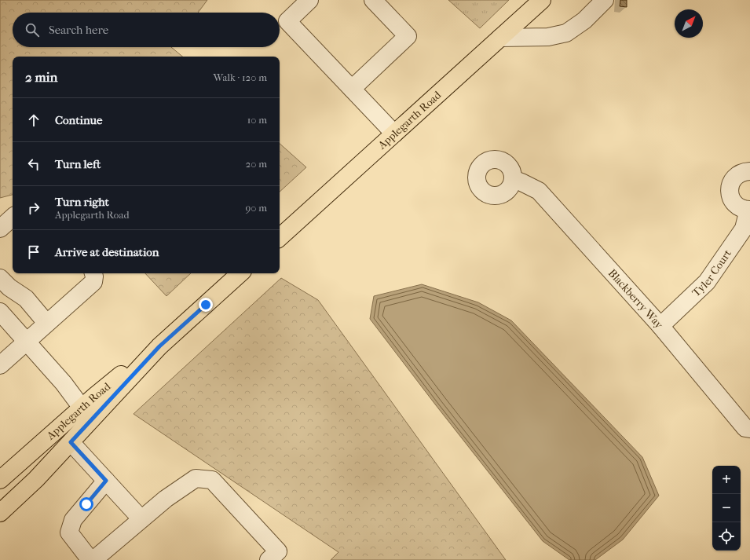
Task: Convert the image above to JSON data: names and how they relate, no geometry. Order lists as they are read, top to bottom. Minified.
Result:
{"streets":{"main road":["Applegarth Road"],"street":["Tyler Court","Blackberry Way"]},"crossings":[["Tyler Court","Blackberry Way"]],"north":"top right","page":{"search":"Search here","heading":["2 min","Walk · 120 m"],"list":[["Continue","10 m"],["Turn left","20 m"],["Turn right","Applegarth Road","90 m"],"Arrive at destination"],"map_buttons":["+","−"]}}
